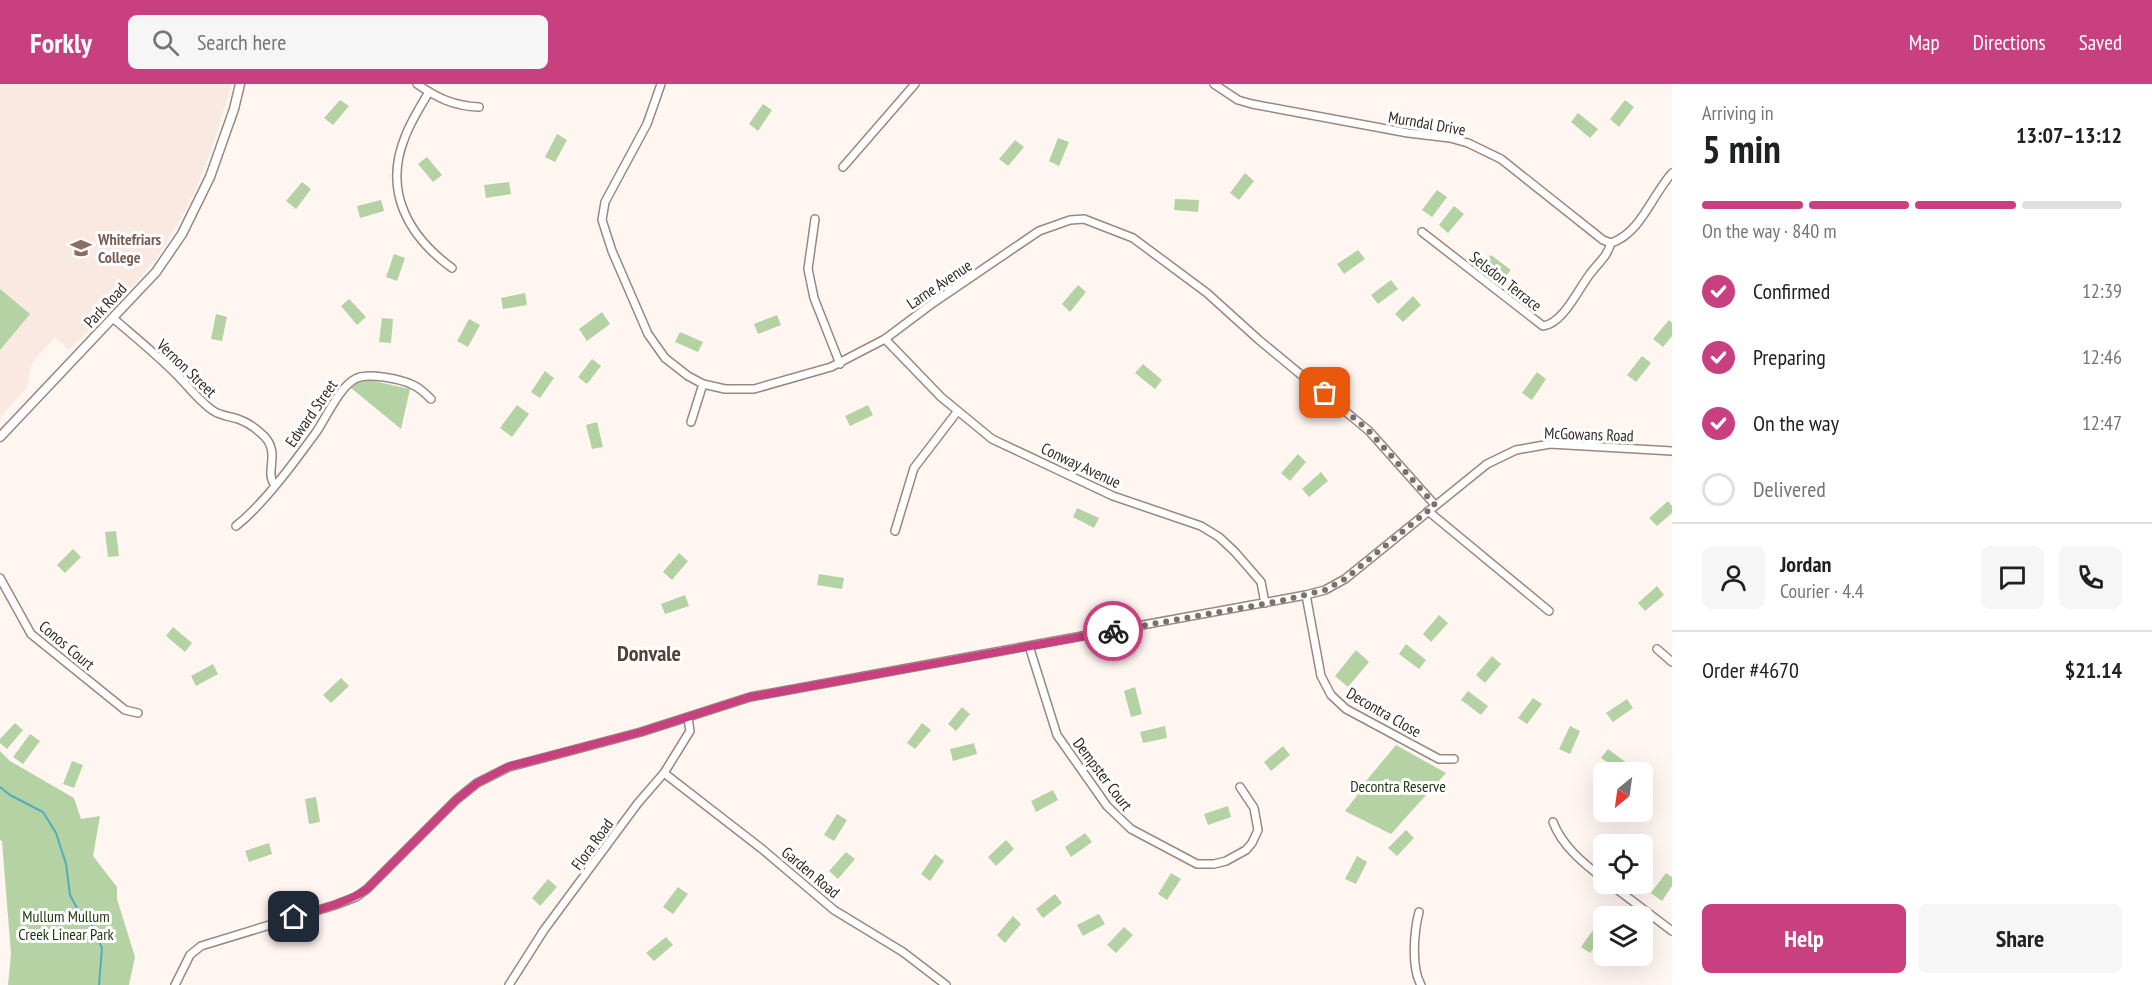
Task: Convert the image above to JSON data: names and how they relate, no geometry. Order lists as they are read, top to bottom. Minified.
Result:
{"streets":{"street":["Murndal Drive","Selsdon Terrace","Larne Avenue","Park Road","Vernon Street","Edward Street","McGowans Road","Conway Avenue","Conos Court","Decontra Close","Dempster Court","Flora Road","Garden Road"]},"crossings":[["Murndal Drive","Selsdon Terrace"],["Larne Avenue","McGowans Road"],["Larne Avenue","Conway Avenue"],["Park Road","Vernon Street"],["Vernon Street","Edward Street"],["McGowans Road","Conway Avenue"],["McGowans Road","Decontra Close"],["McGowans Road","Dempster Court"],["McGowans Road","Flora Road"],["Flora Road","Garden Road"]],"districts":["Donvale"],"parks":["Decontra Reserve","Mullum Mullum Creek Linear Park"],"places":{"school or university":["Whitefriars College"]},"north":"bottom left","page":{"header":"Forkly","search":"Search here","nav":["Map","Directions","Saved"],"heading":["5 min","Arriving in","13:07–13:12"],"panel":["Jordan","Courier · 4.4","Order #4670","$21.14"],"bar":"On the way · 840 m","list":[["Confirmed","12:39"],["Preparing","12:46"],["On the way","12:47"],"Delivered"],"buttons":["Help","Share"]}}
